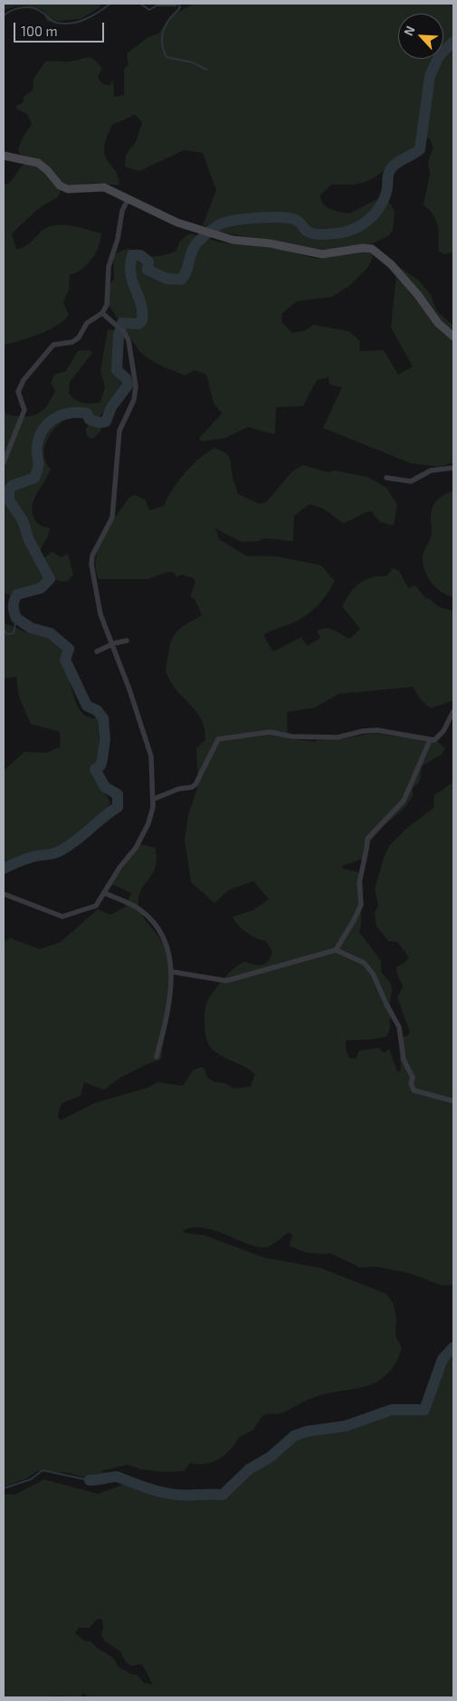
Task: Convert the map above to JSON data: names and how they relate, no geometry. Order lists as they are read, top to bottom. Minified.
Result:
{"scale_bar":"100 m","north":"top left"}
